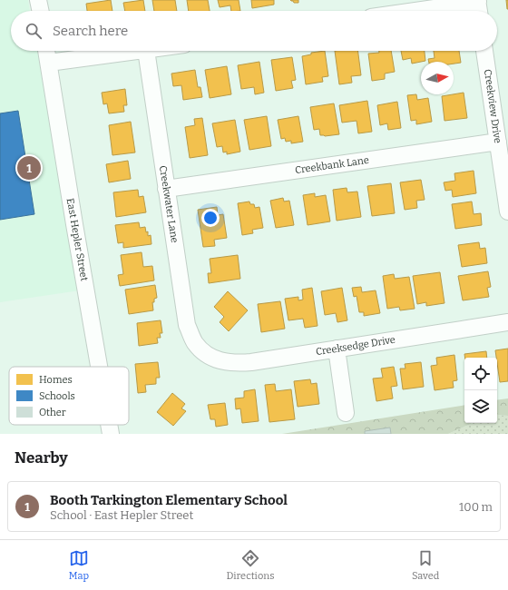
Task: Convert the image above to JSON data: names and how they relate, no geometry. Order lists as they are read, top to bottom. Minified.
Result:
{"streets":{"street":["Creekview Drive","Creekbank Lane","Creekwater Lane","East Hepler Street","Creeksedge Drive"]},"crossings":[["Creekview Drive","Creekbank Lane"],["Creekbank Lane","Creekwater Lane"],["Creekwater Lane","Creeksedge Drive"]],"legend":["Homes","Schools","Other"],"north":"right","page":{"search":"Search here","pins":"1","heading":"Nearby","list":[{"mark":"1","name":"Booth Tarkington Elementary School","note":"School · East Hepler Street","value":"100 m"}],"nav":["Map","Directions","Saved"]}}
